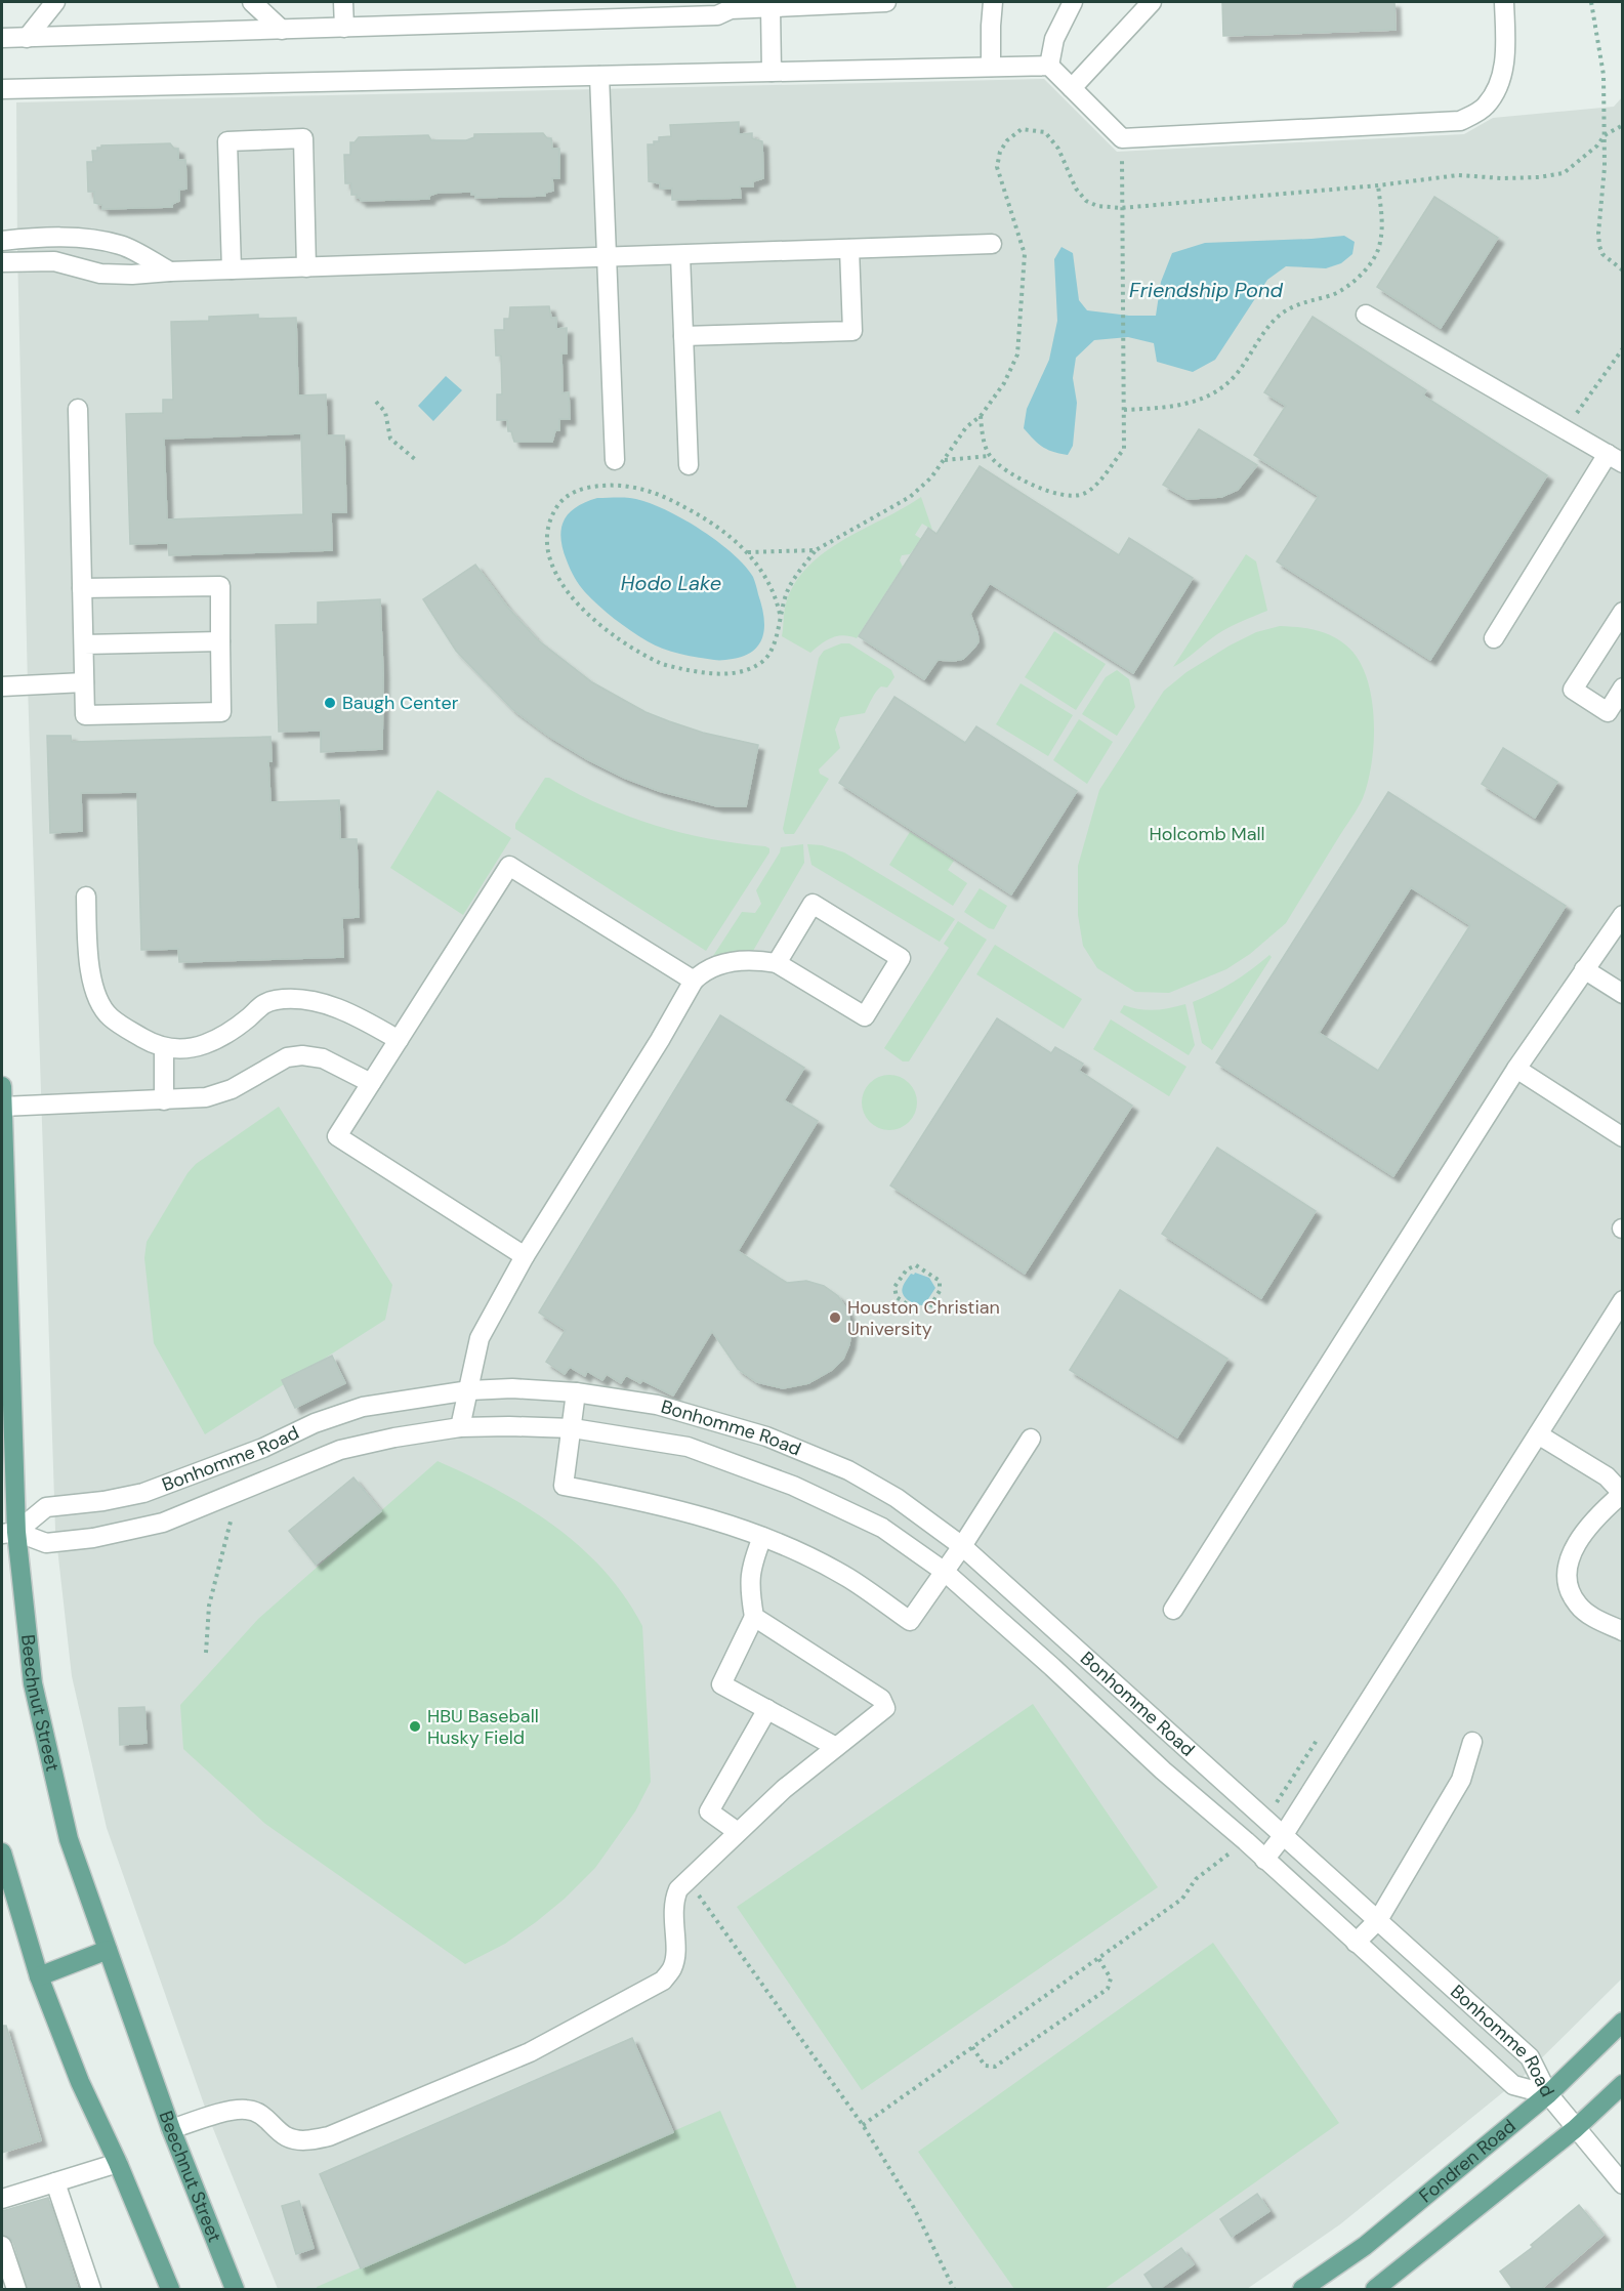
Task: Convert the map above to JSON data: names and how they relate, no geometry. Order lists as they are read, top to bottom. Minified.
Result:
{"streets":{"main road":["Beechnut Street","Fondren Road"],"street":["Bonhomme Road"]},"crossings":[["Bonhomme Road","Beechnut Street"],["Bonhomme Road","Fondren Road"]],"water":["Friendship Pond","Hodo Lake"],"parks":["Holcomb Mall"],"places":["Baugh Center","Houston Christian University","HBU Baseball Husky Field"]}
